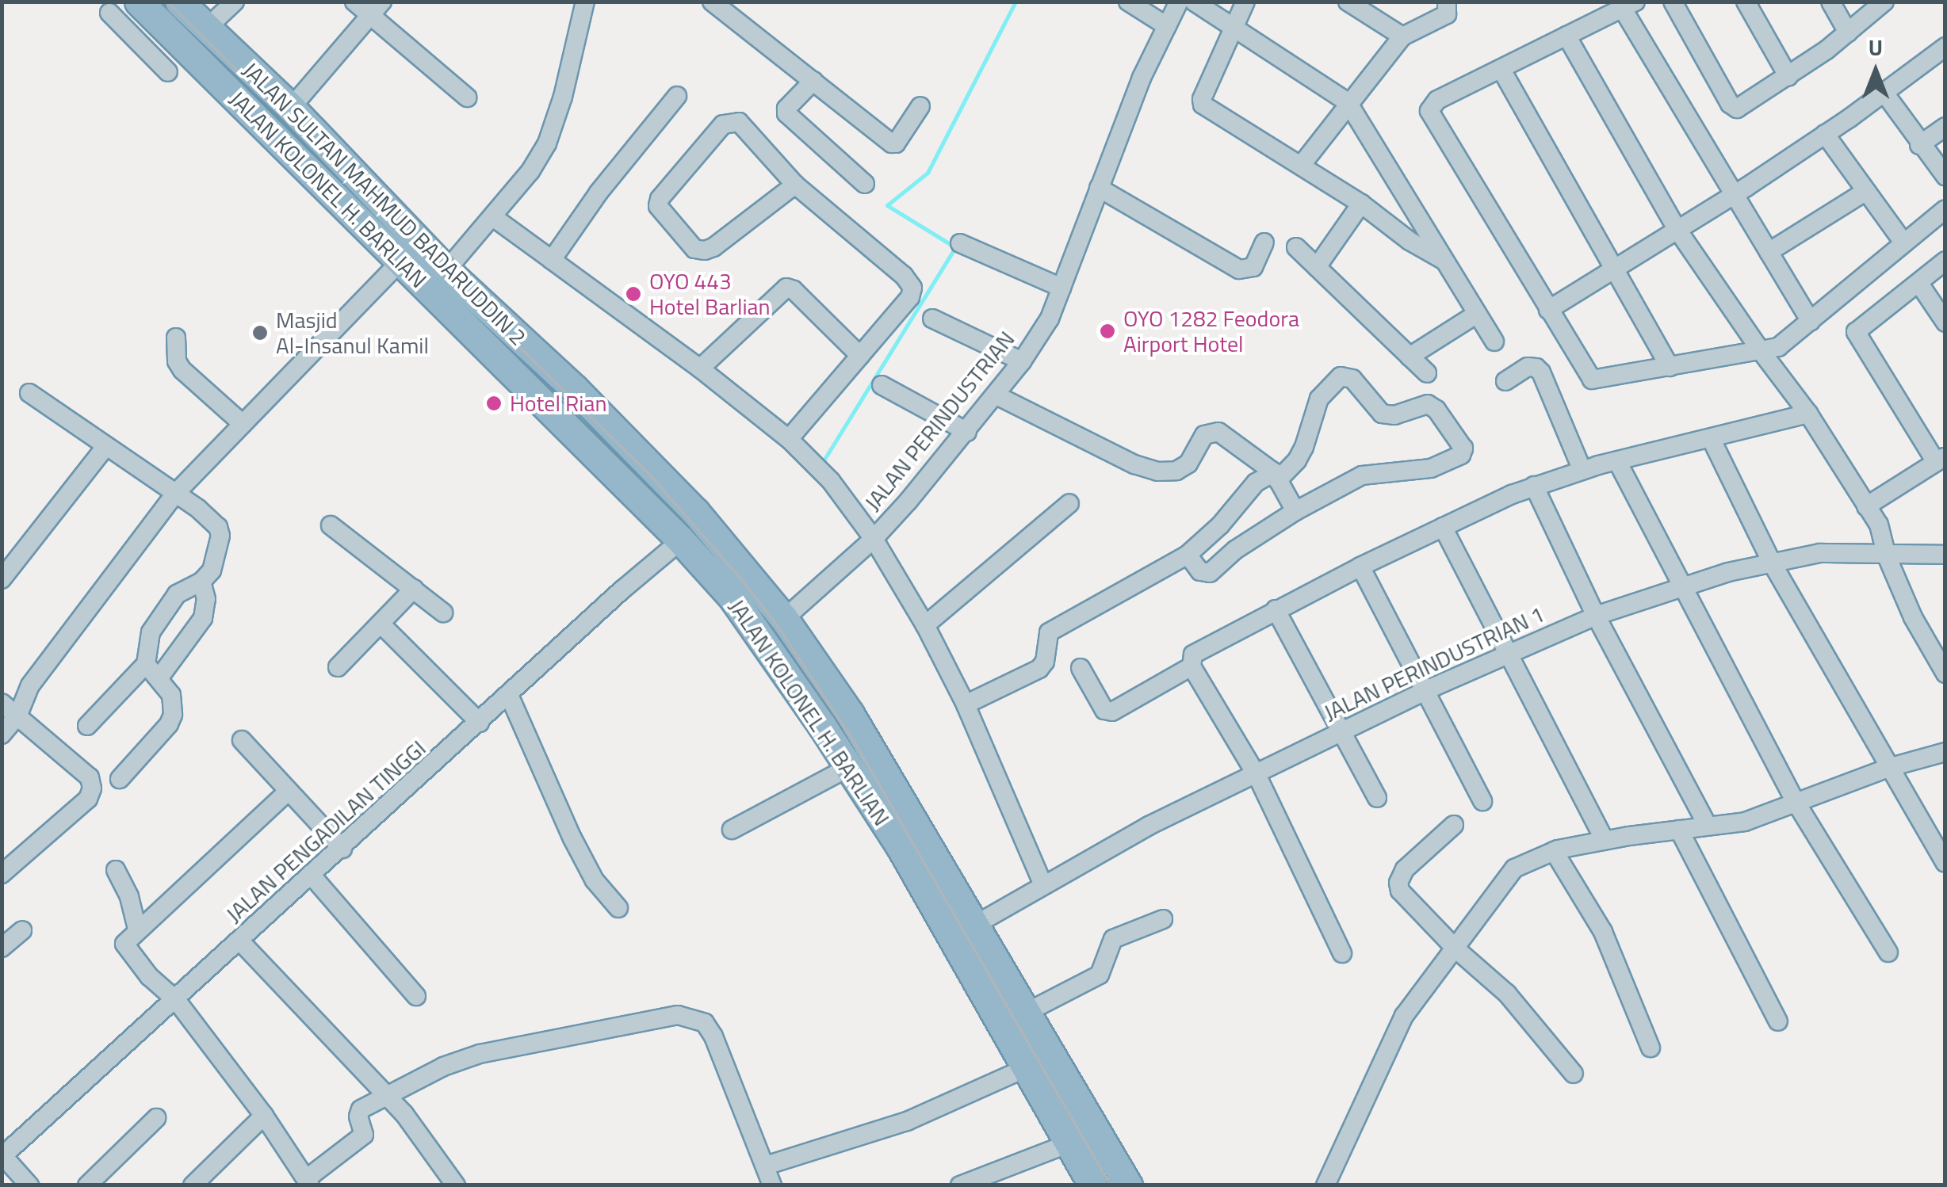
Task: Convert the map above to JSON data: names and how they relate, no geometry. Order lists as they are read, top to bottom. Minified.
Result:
{"streets":{"highway":["JALAN KOLONEL H. BARLIAN","JALAN SULTAN MAHMUD BADARUDDIN 2"],"street":["JALAN PERINDUSTRIAN","JALAN PERINDUSTRIAN 1","JALAN PENGADILAN TINGGI"]},"crossings":[["JALAN KOLONEL H. BARLIAN","JALAN PENGADILAN TINGGI"],["JALAN SULTAN MAHMUD BADARUDDIN 2","JALAN PERINDUSTRIAN"],["JALAN SULTAN MAHMUD BADARUDDIN 2","JALAN PERINDUSTRIAN 1"]],"places":["OYO 443 Hotel Barlian","OYO 1282 Feodora Airport Hotel","Masjid Al-Insanul Kamil","Hotel Rian"],"north":"top"}
